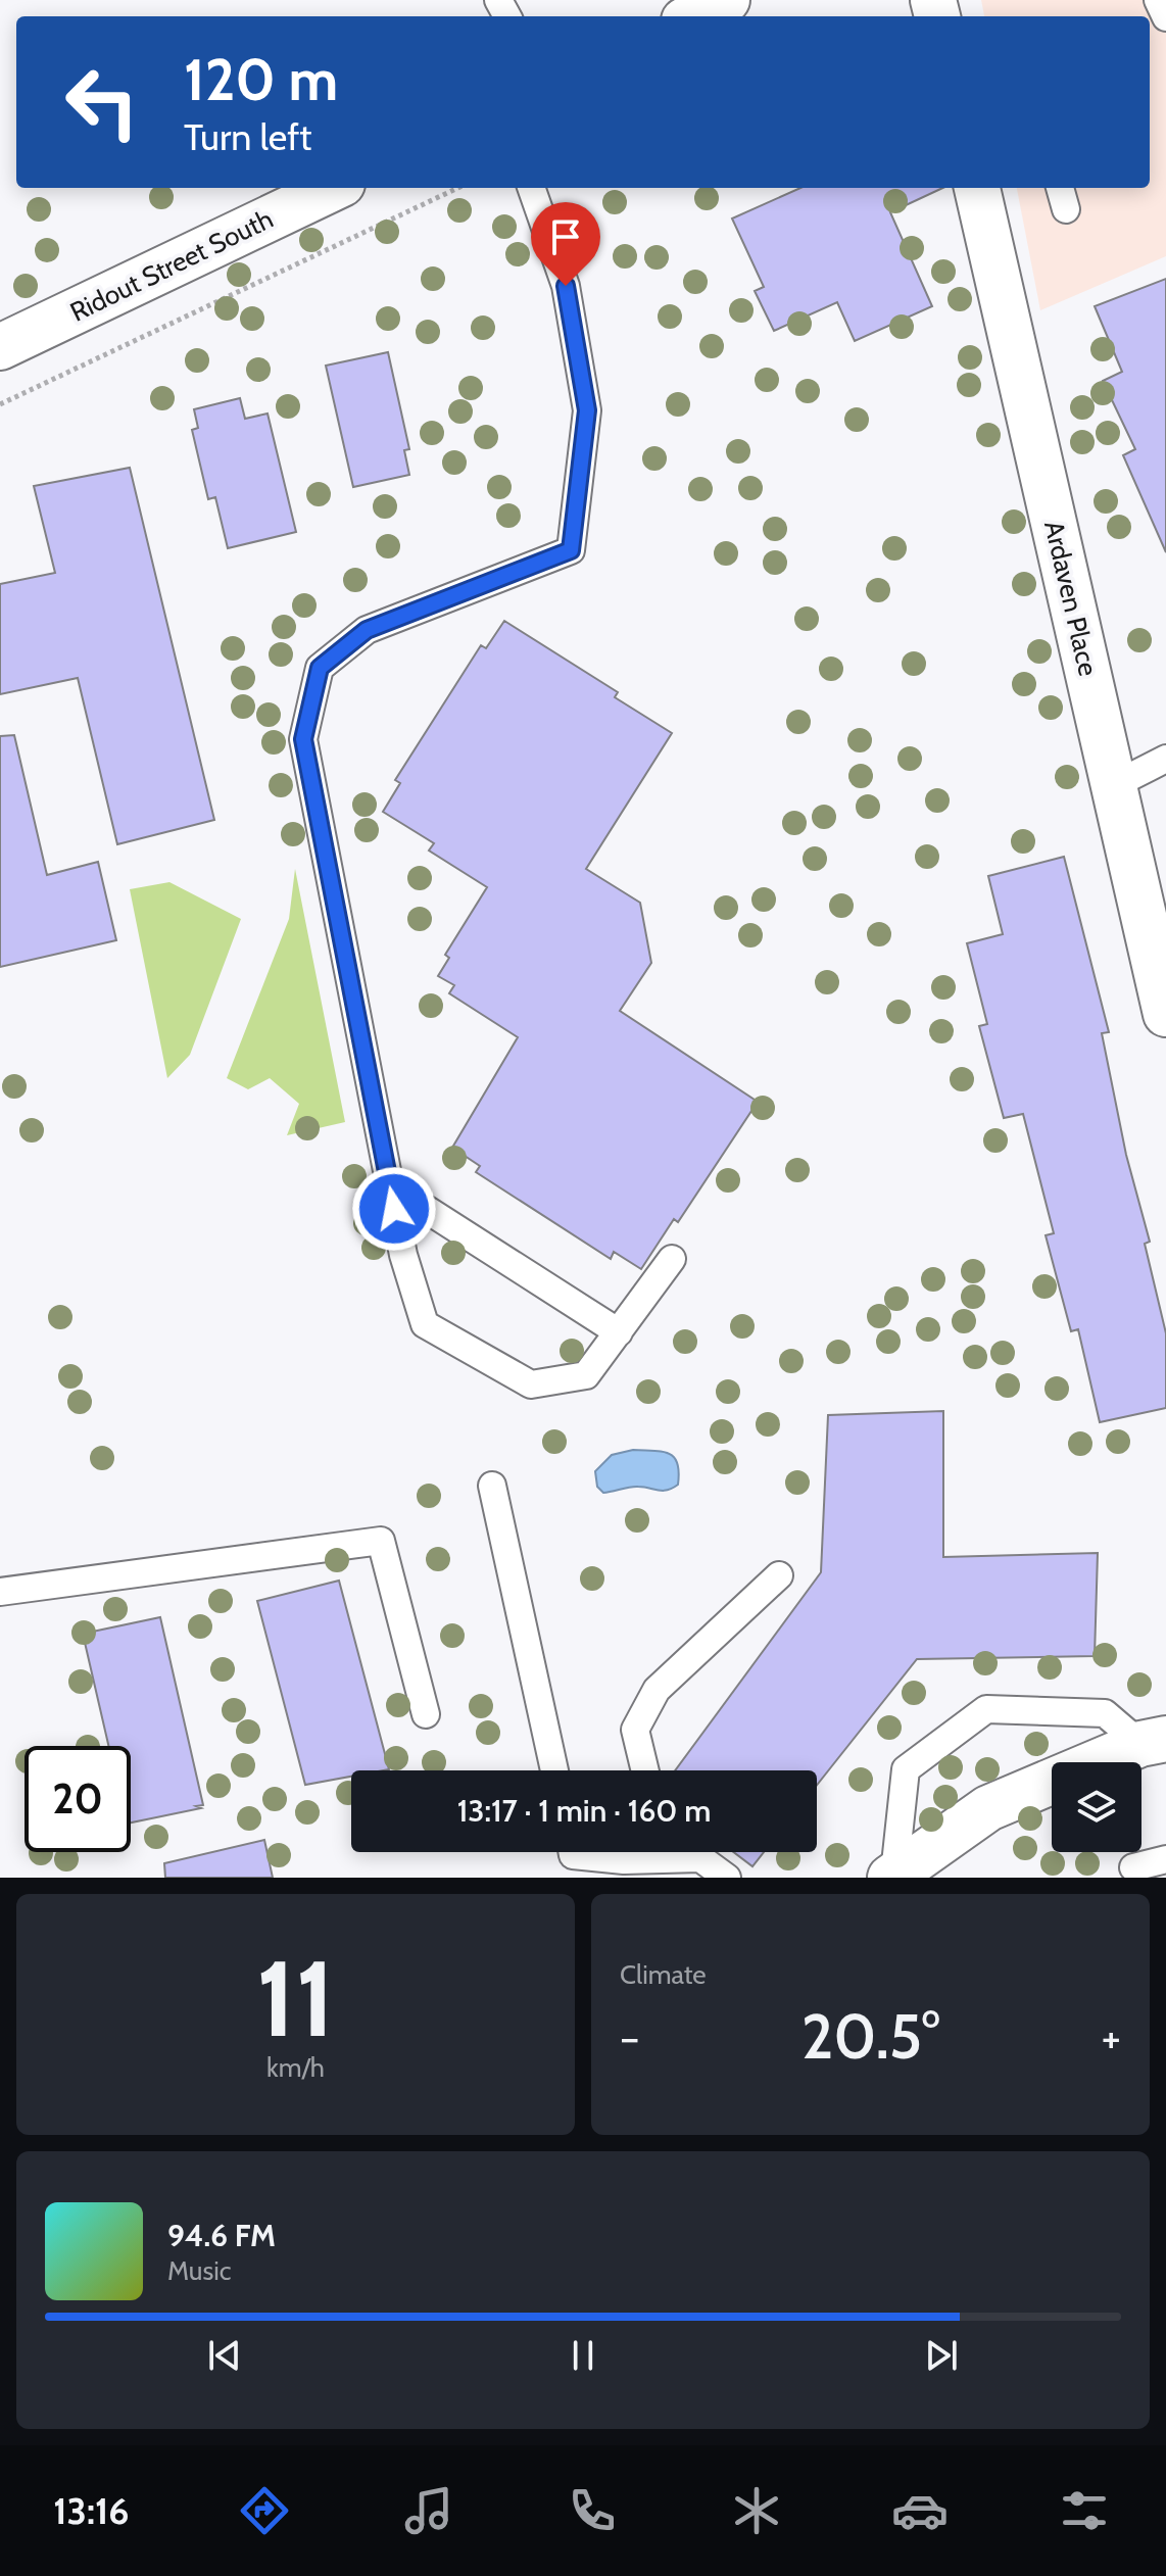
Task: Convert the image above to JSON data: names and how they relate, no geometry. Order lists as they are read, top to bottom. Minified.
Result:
{"streets":{"street":["Ridout Street South","Ardaven Place"]},"page":{"turn":["120 m","Turn left"],"limit":"20","trip":"13:17 · 1 min · 160 m","tile":[["11","km/h"],"Climate"],"heat":["−","20.5°","+"],"song":["94.6 FM","Music"],"tabs":"13:16"}}
